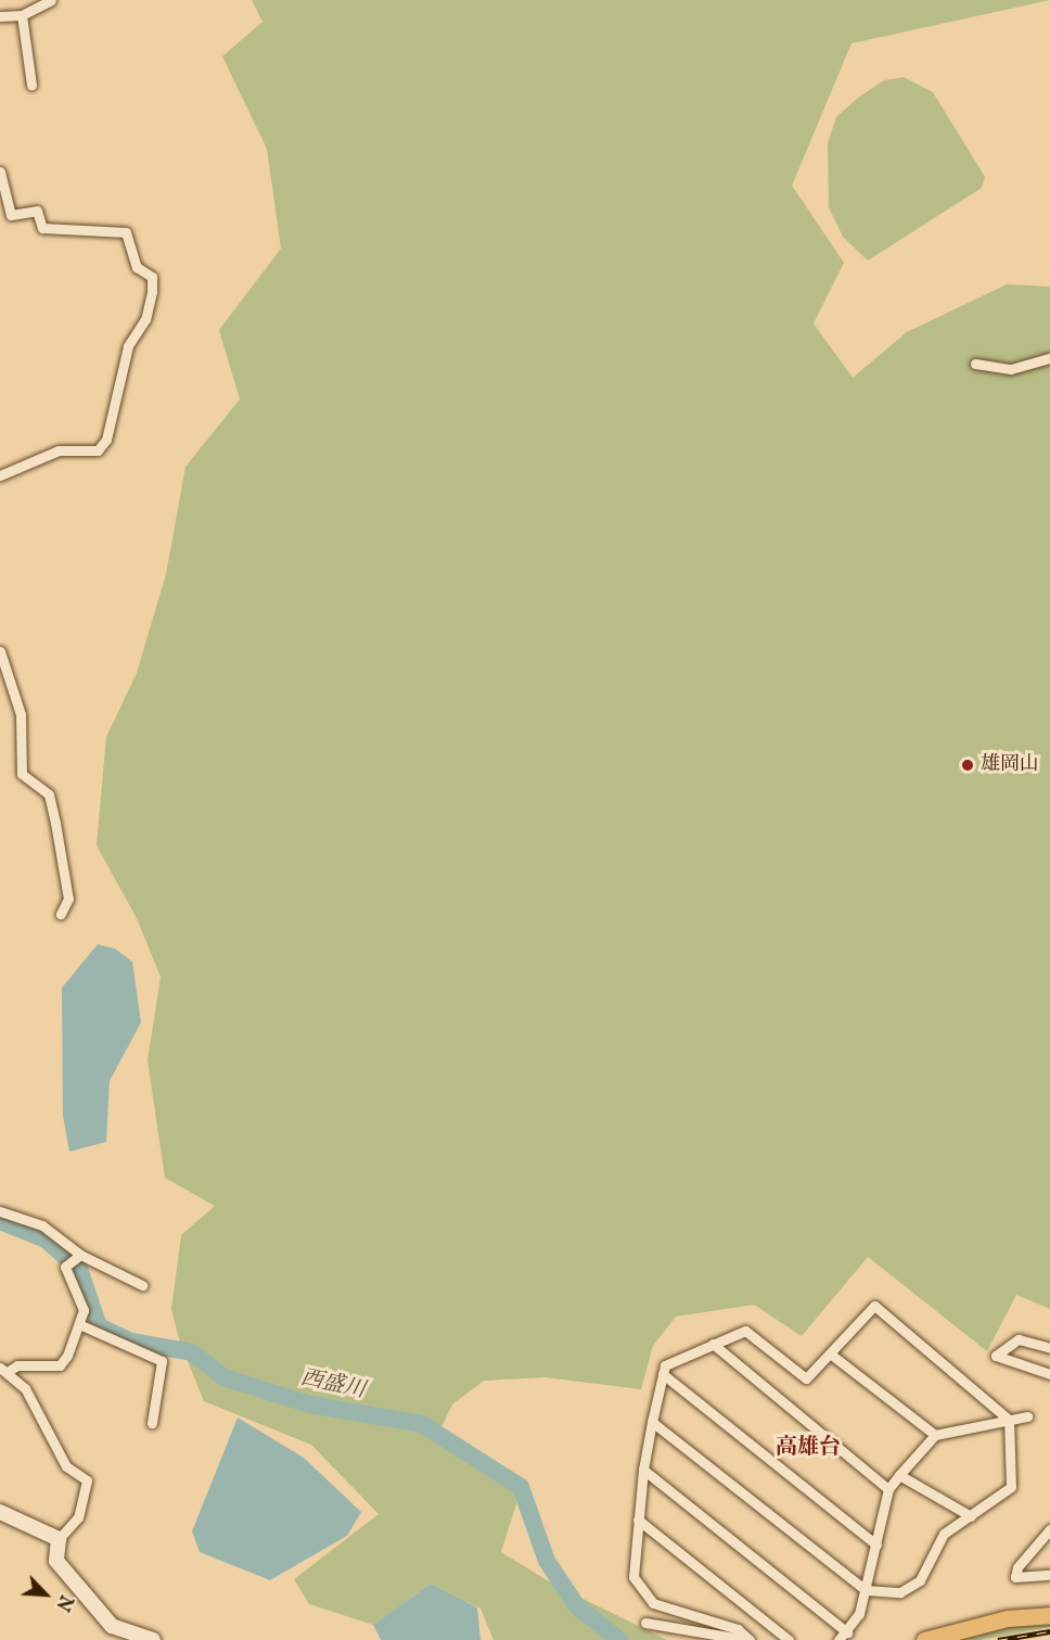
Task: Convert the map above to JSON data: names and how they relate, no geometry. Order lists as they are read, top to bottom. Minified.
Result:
{"districts":["高雄台"],"water":["西盛川"],"places":["雄岡山"],"north":"bottom right"}
